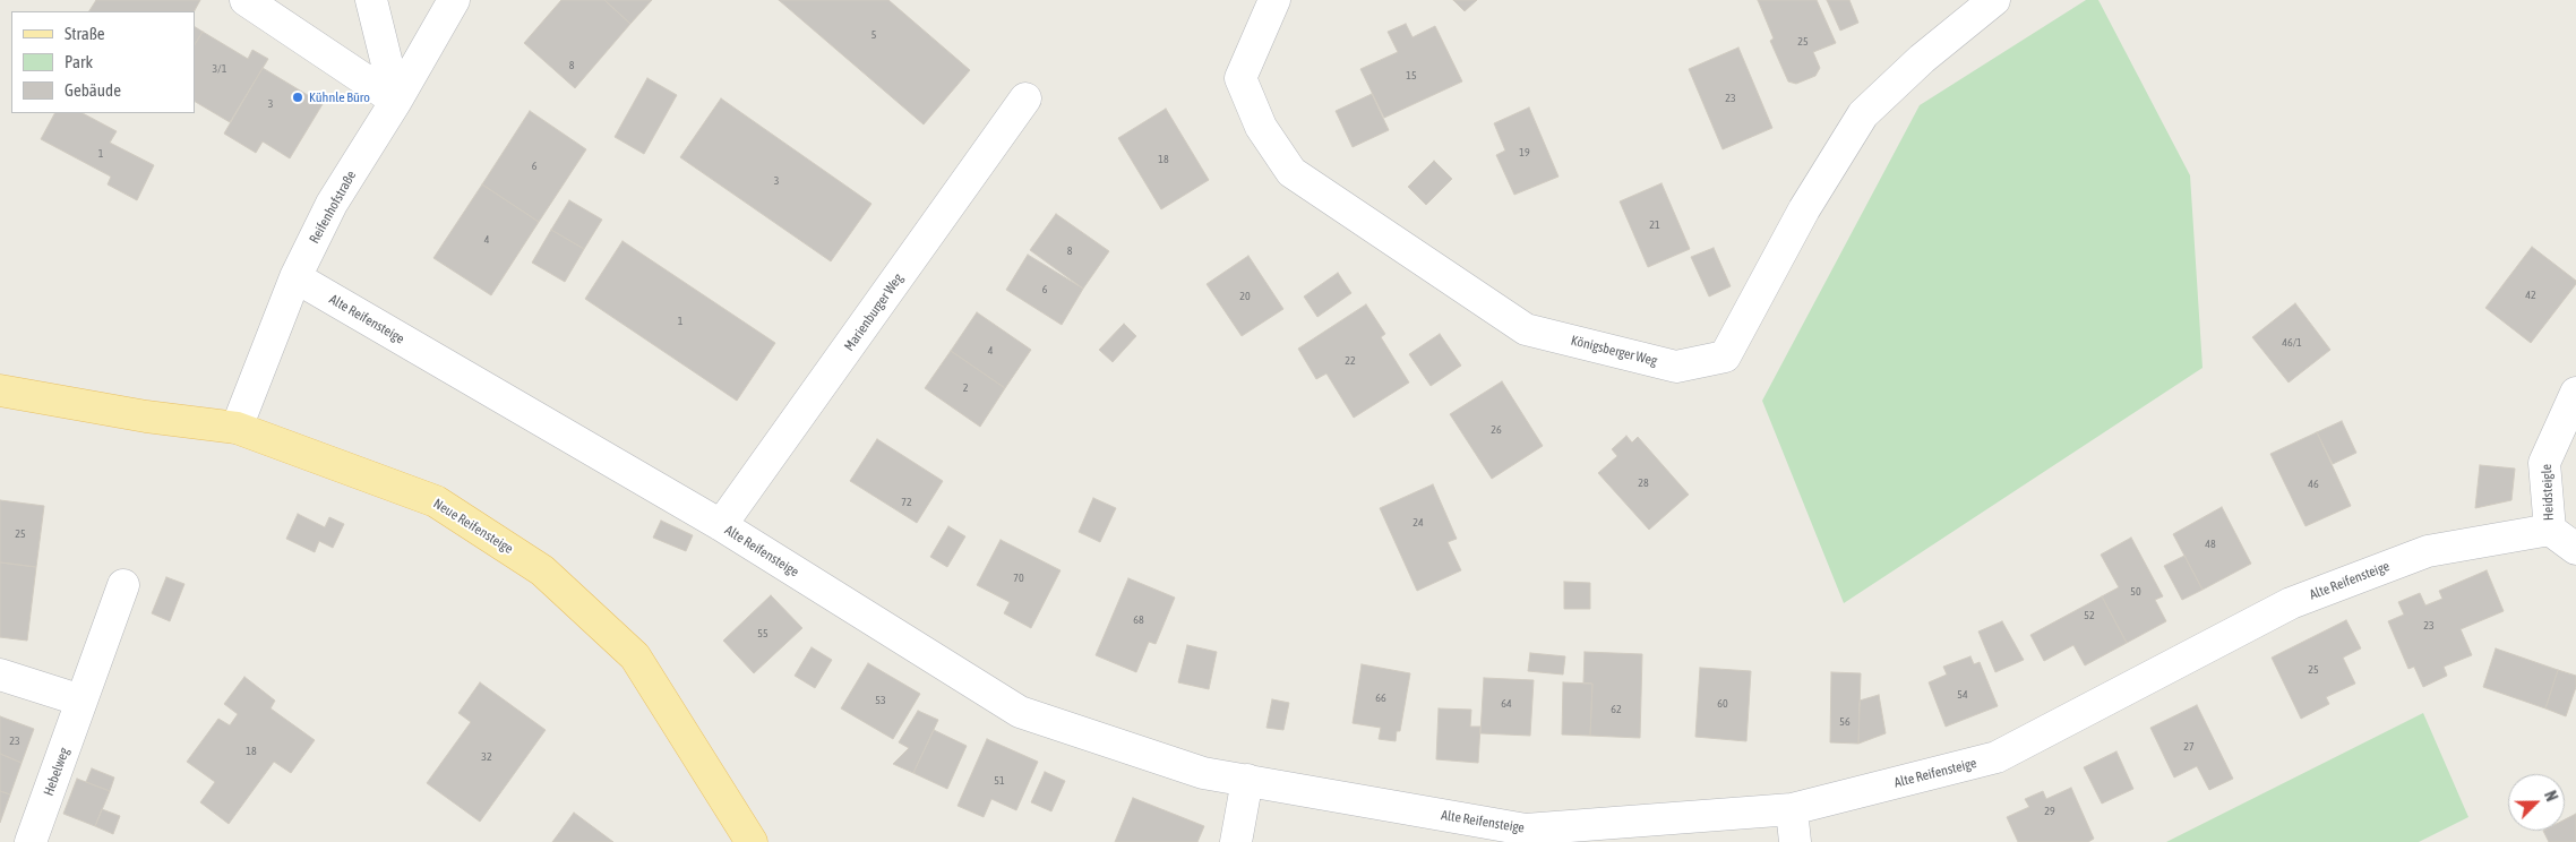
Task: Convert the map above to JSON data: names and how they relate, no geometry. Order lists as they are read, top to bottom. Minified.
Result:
{"streets":{"main road":["Neue Reifensteige"],"street":["Reifenhofstraße","Marienburger Weg","Alte Reifensteige","Königsberger Weg","Heidsteigle","Hebelweg"]},"crossings":[["Reifenhofstraße","Alte Reifensteige"],["Reifenhofstraße","Neue Reifensteige"],["Marienburger Weg","Alte Reifensteige"],["Alte Reifensteige","Heidsteigle"]],"places":["Kühnle Büro"],"house_numbers":["5","25","8","3/1","15","23","3","19","1","18","6","3","21","4","8","6","42","20","1","46/1","4","22","2","26","28","46","72","24","25","48","70","50","52","68","23","55","25","54","66","53","64","60","62","56","23","27","18","32","51","29"],"legend":["Straße","Park","Gebäude"],"north":"top right"}
